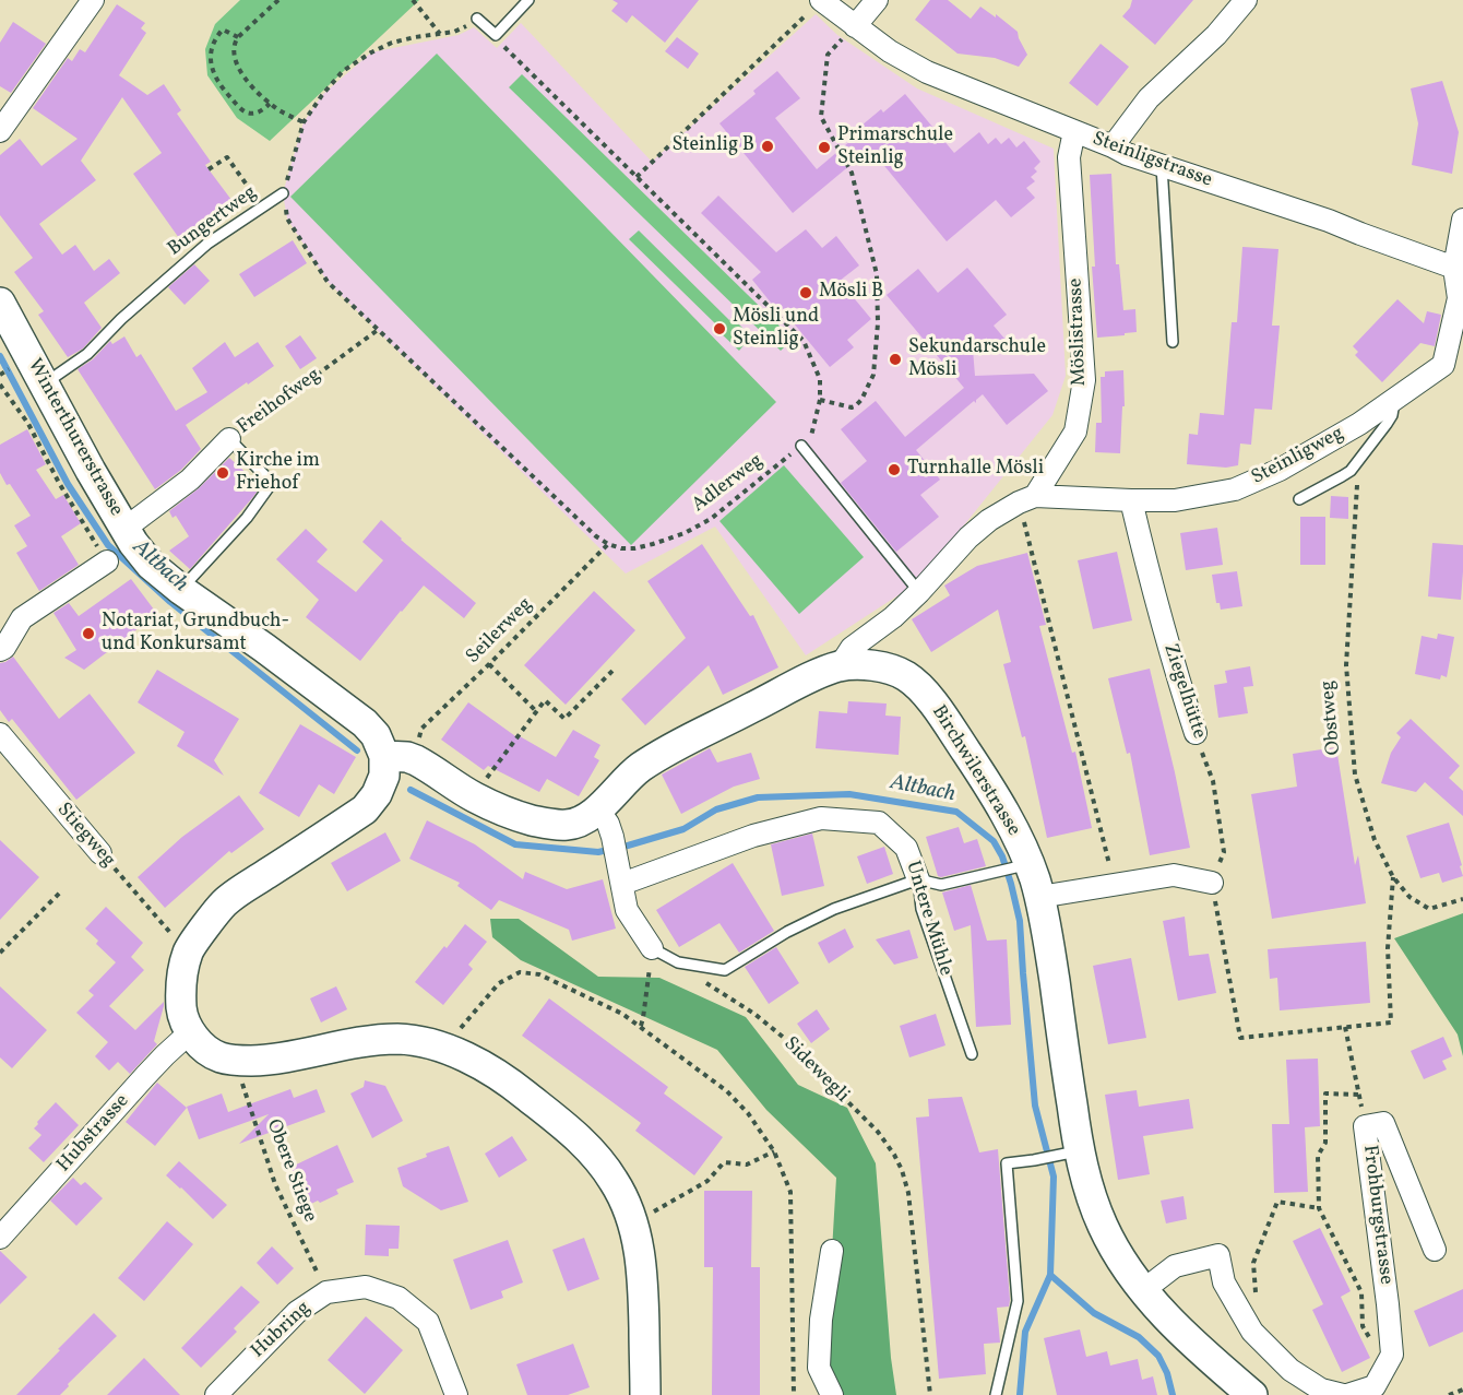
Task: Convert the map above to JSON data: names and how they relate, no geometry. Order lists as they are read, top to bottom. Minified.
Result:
{"streets":{"main road":["Winterthurerstrasse","Birchwilerstrasse"],"street":["Steinligstrasse","Möslistrasse","Freihofweg","Steinligweg","Ziegelhütte","Stiegweg","Untere Mühle","Hubstrasse","Frohburgstrasse","Hubring"],"lane":["Bungertweg"],"path":["Adlerweg","Seilerweg","Obstweg","Sidewegli","Obere Stiege"]},"crossings":[["Steinligstrasse","Möslistrasse"],["Steinligstrasse","Steinligweg"],["Bungertweg","Winterthurerstrasse"],["Möslistrasse","Steinligweg"],["Möslistrasse","Birchwilerstrasse"],["Freihofweg","Winterthurerstrasse"],["Winterthurerstrasse","Birchwilerstrasse"],["Steinligweg","Ziegelhütte"],["Adlerweg","Seilerweg"]],"water":["Altbach"],"places":["Steinlig B","Primarschule Steinlig","Mösli B","Mösli und Steinlig","Sekundarschule Mösli","Turnhalle Mösli","Kirche im Friehof","Notariat, Grundbuch- und Konkursamt"]}
